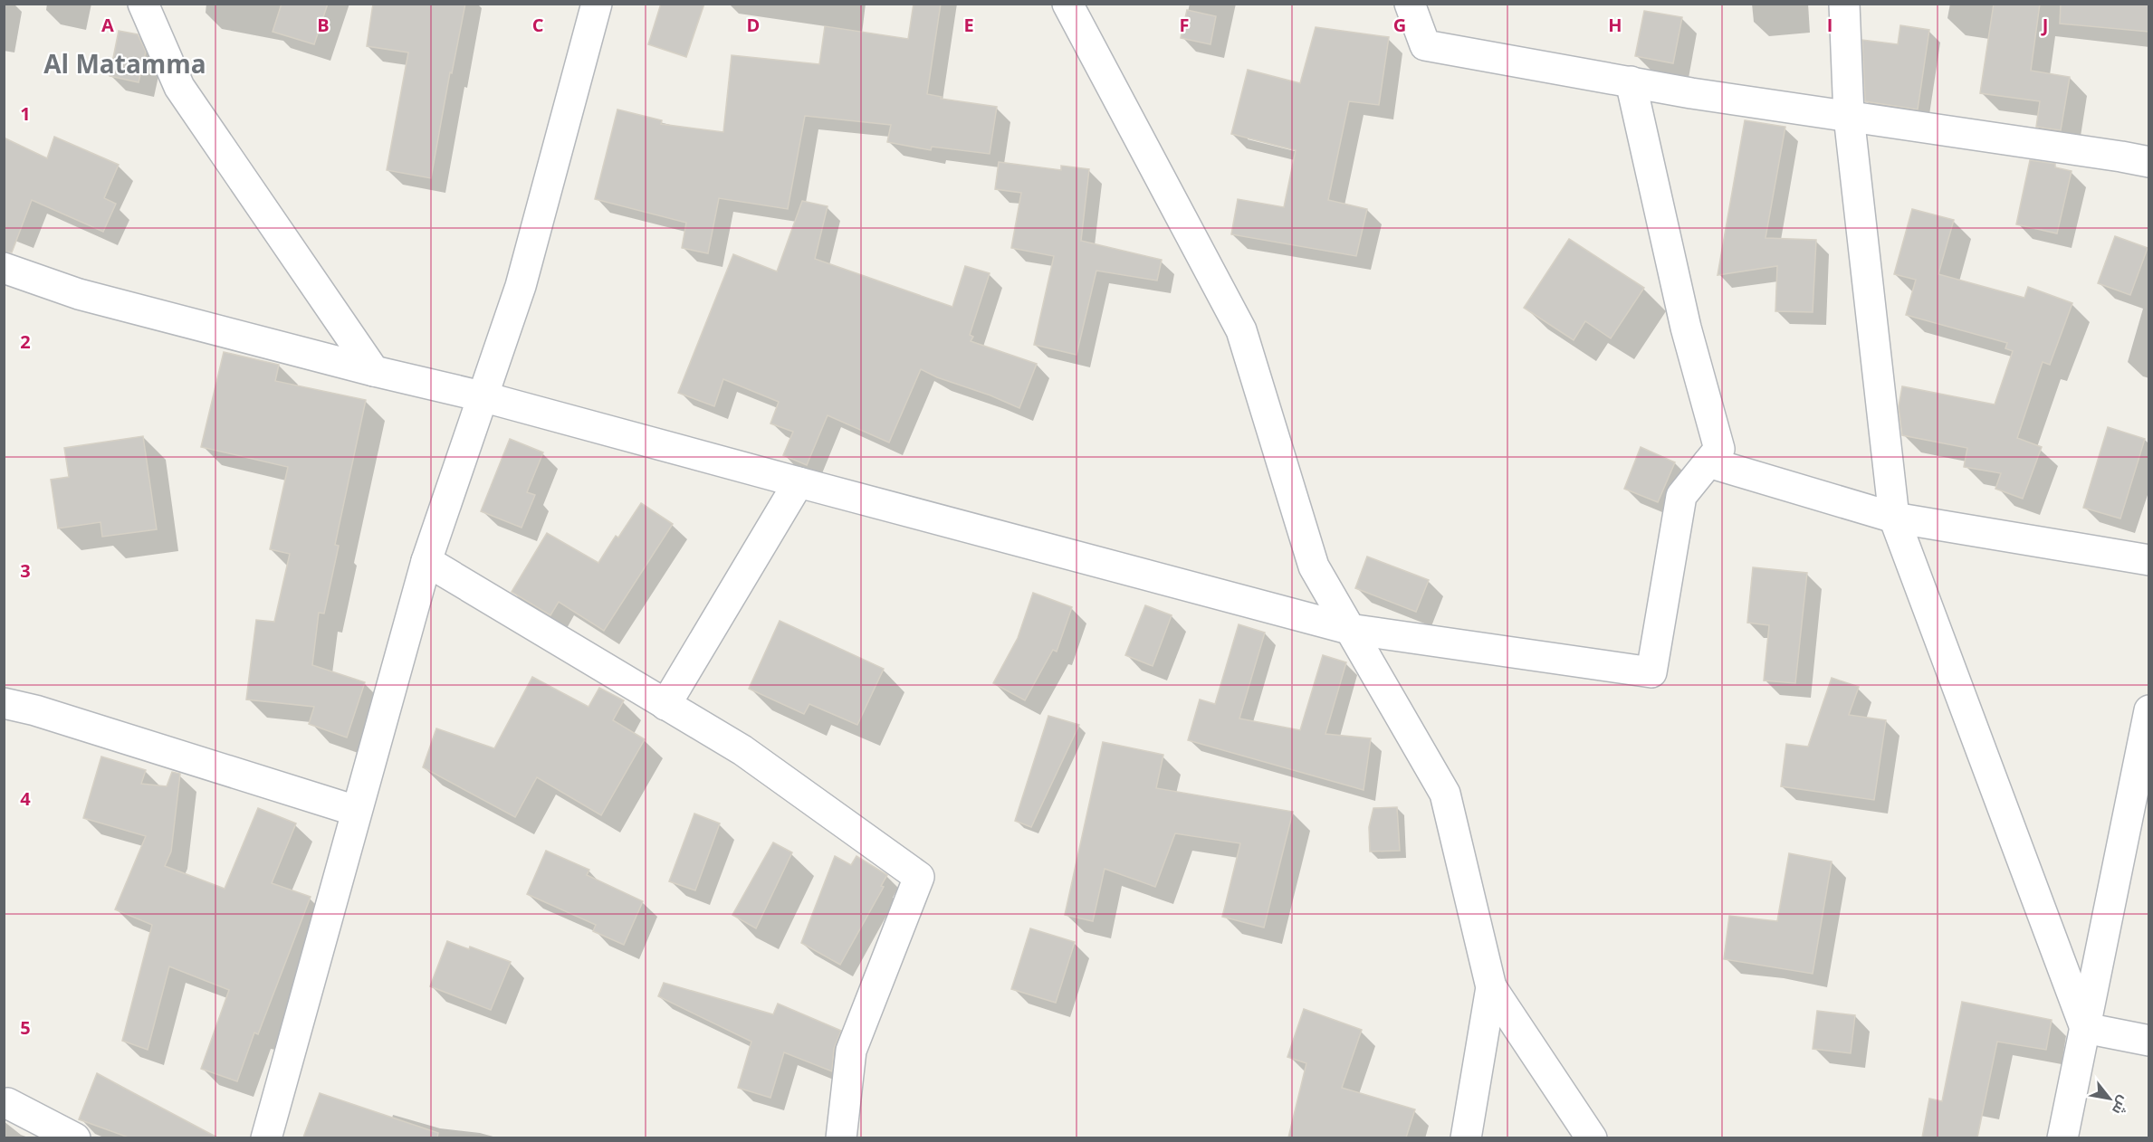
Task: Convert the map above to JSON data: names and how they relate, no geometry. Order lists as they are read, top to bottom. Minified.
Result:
{"districts":["Al Matamma"],"north":"bottom right","grid":{"columns":["A","B","C","D","E","F","G","H","I","J"],"rows":["1","2","3","4","5"]}}
